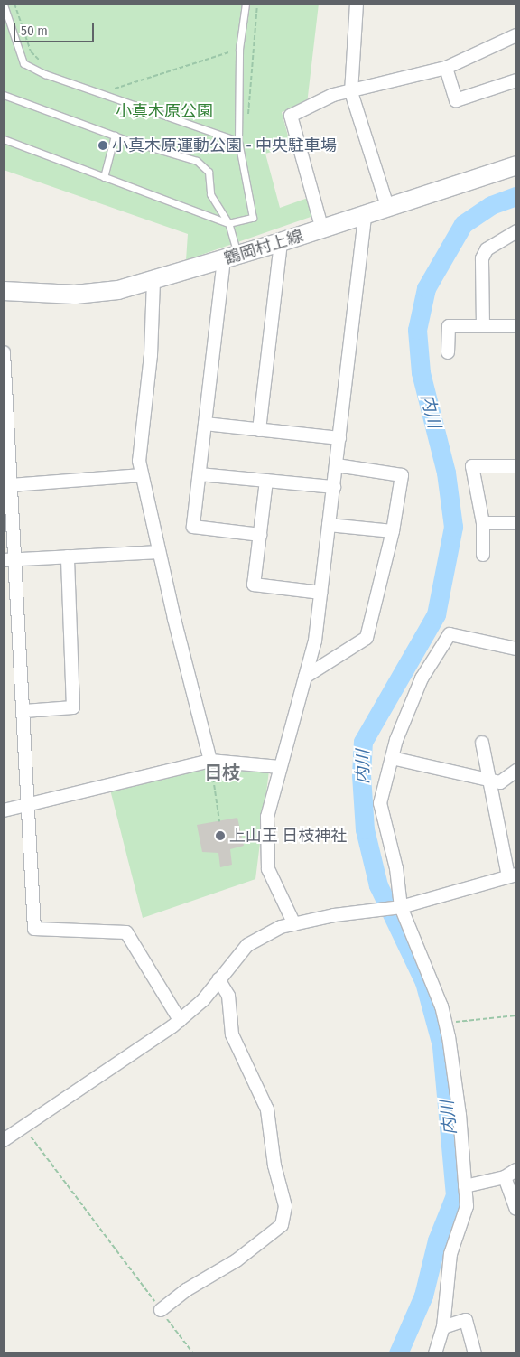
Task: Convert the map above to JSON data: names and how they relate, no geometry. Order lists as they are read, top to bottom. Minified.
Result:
{"streets":{"main road":["鶴岡村上線"]},"districts":["日枝"],"water":["内川"],"parks":["小真木原公園"],"places":["小真木原運動公園 - 中央駐車場","上山王 日枝神社"],"scale_bar":"50 m"}
